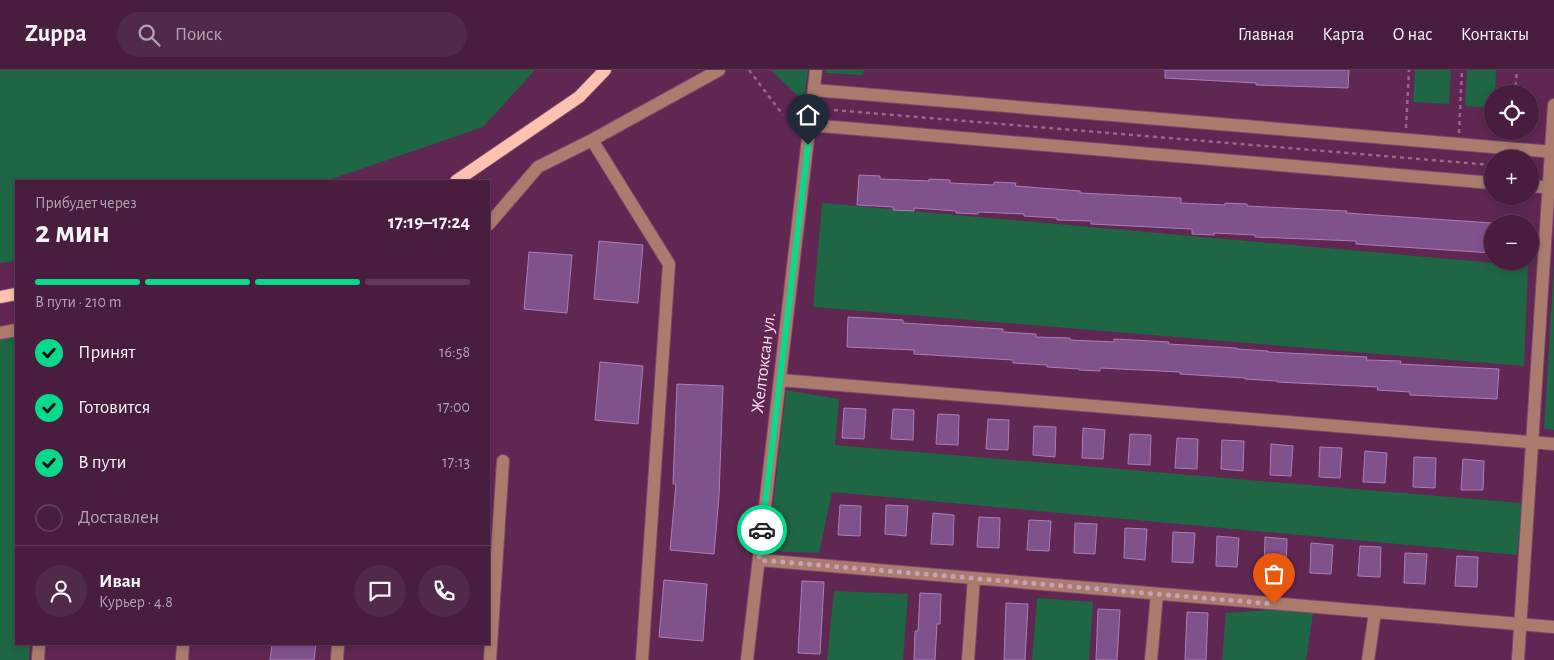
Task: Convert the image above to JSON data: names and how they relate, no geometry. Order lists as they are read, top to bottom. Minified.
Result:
{"streets":{"street":["Желтоксан ул."]},"page":{"header":"Zuppa","search":"Поиск","nav":["Главная","Карта","О нас","Контакты"],"map_buttons":["+","−"],"heading":["2 мин","Прибудет через","17:19–17:24"],"panel":["Иван","Курьер · 4.8"],"bar":"В пути · 210 m","list":[["Принят","16:58"],["Готовится","17:00"],["В пути","17:13"],"Доставлен"]}}
